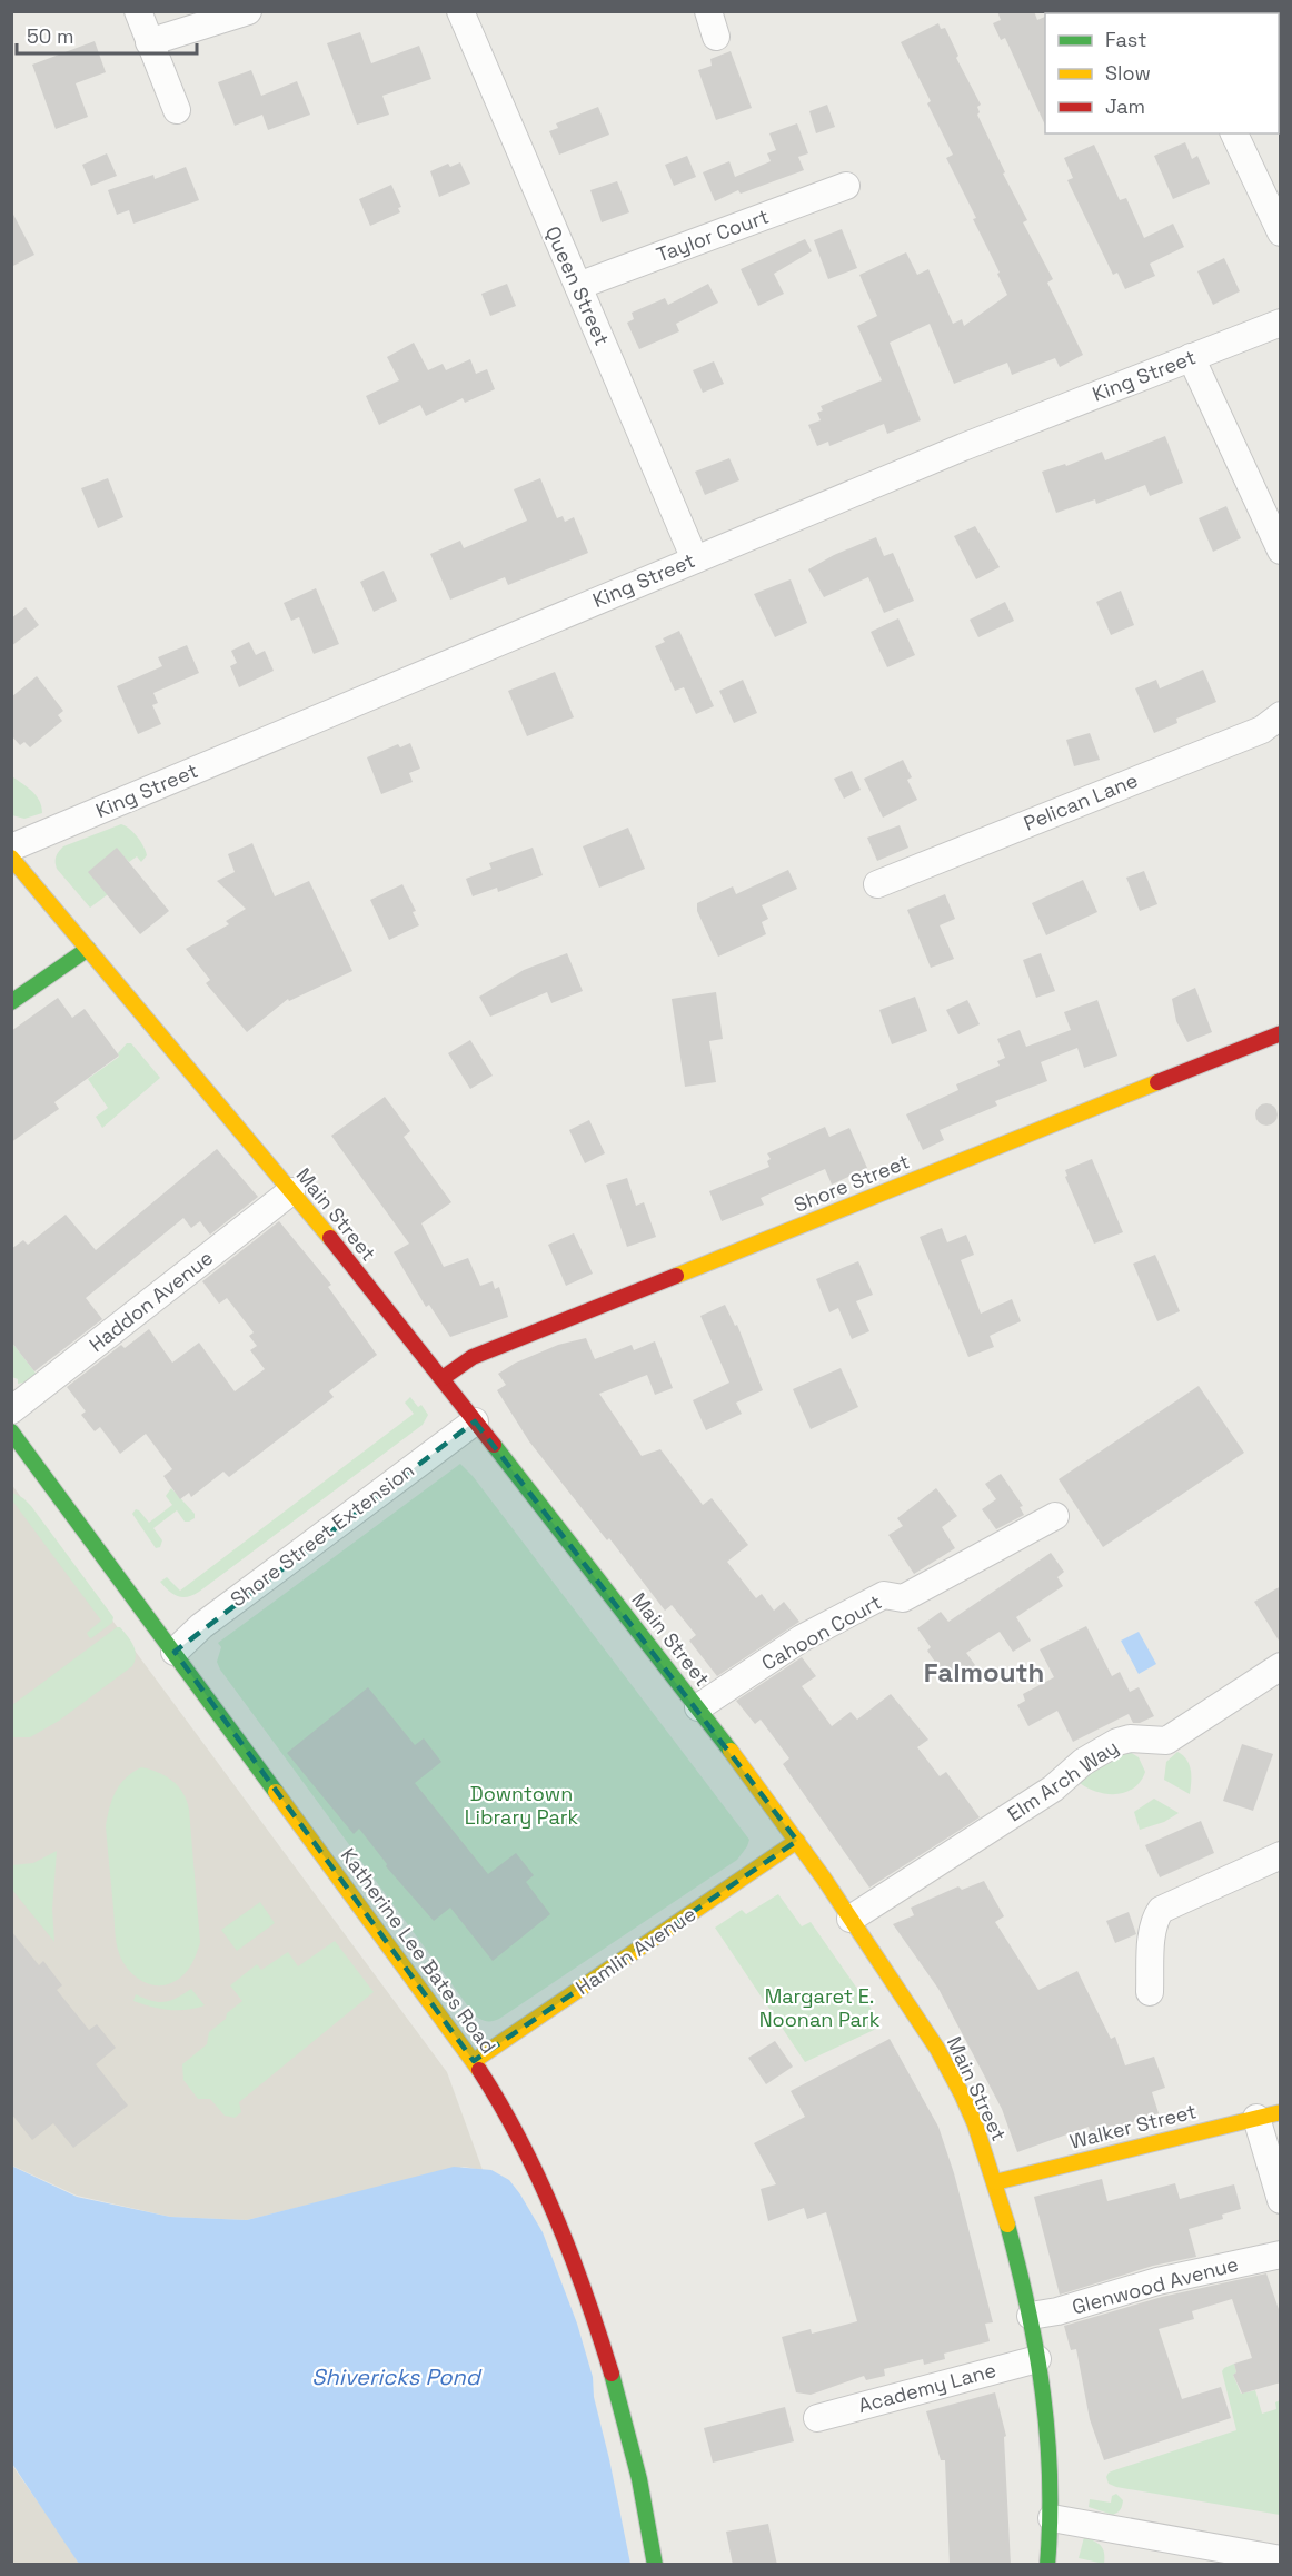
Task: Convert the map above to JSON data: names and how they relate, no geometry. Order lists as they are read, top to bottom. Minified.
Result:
{"streets":{"main road":["Shore Street","Main Street","Katherine Lee Bates Road","Hamlin Avenue","Walker Street"],"street":["Taylor Court","Queen Street","King Street","Pelican Lane","Haddon Avenue","Shore Street Extension","Cahoon Court","Elm Arch Way","Glenwood Avenue","Academy Lane"]},"crossings":[["Taylor Court","Queen Street"],["Queen Street","King Street"],["Shore Street","Main Street"],["Main Street","Haddon Avenue"],["Main Street","Shore Street Extension"],["Main Street","Cahoon Court"],["Main Street","Elm Arch Way"],["Main Street","Hamlin Avenue"],["Main Street","Walker Street"],["Main Street","Glenwood Avenue"],["Main Street","Academy Lane"],["Shore Street Extension","Katherine Lee Bates Road"],["Katherine Lee Bates Road","Hamlin Avenue"]],"districts":["Falmouth"],"water":["Shivericks Pond"],"parks":["Downtown Library Park","Margaret E. Noonan Park"],"legend":["Fast","Slow","Jam"],"scale_bar":"50 m"}
